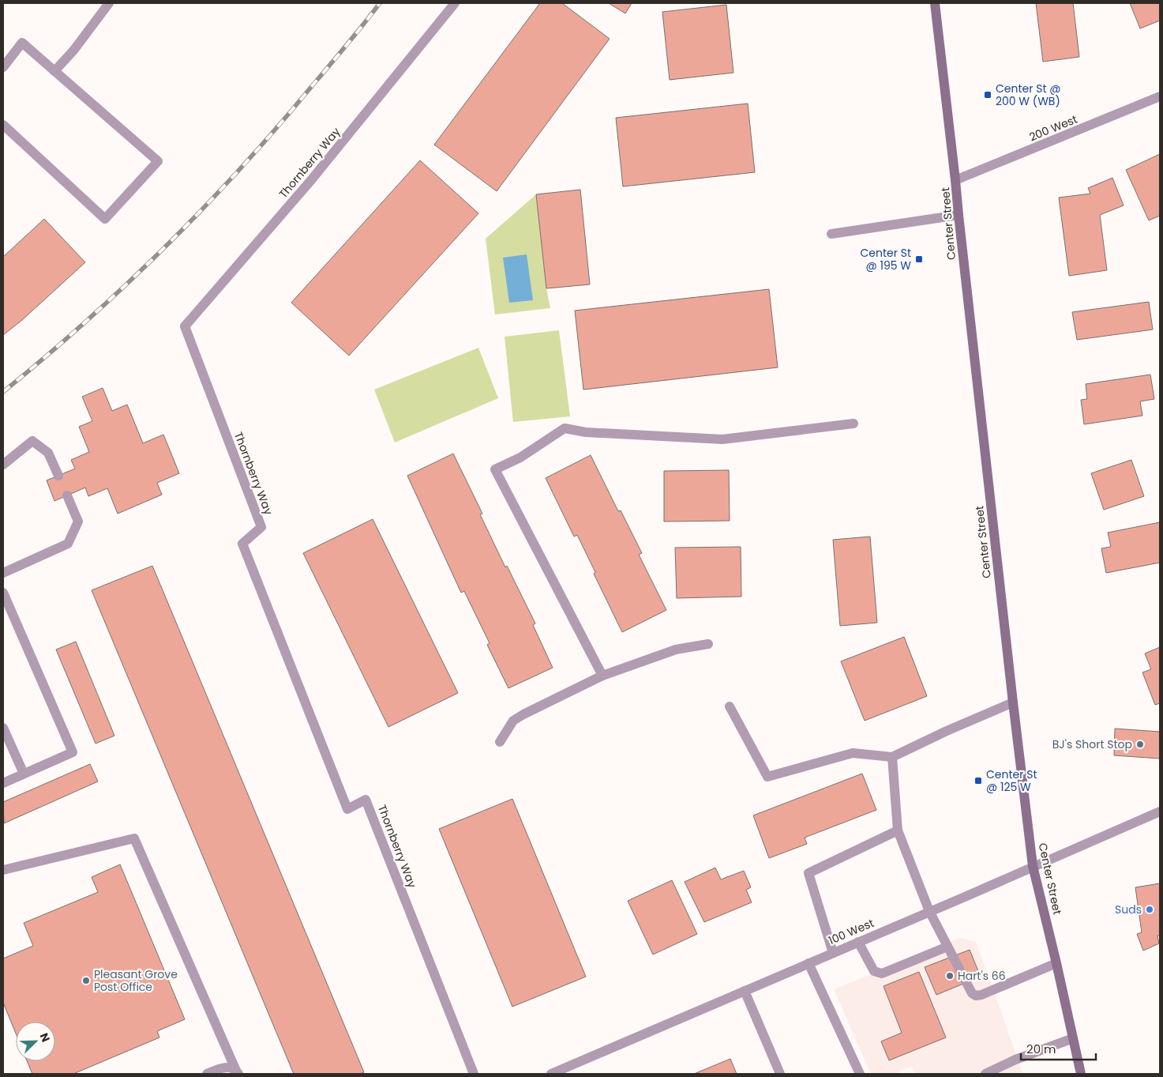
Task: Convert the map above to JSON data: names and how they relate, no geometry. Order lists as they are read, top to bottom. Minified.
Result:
{"streets":{"main road":["Center Street"],"street":["200 West","Thornberry Way","100 West"]},"crossings":[["200 West","Center Street"],["Center Street","100 West"]],"places":{"transit":["Center St @ 200 W (WB)","Center St @ 195 W","Center St @ 125 W"],"other":["BJ's Short Stop","Suds","Hart's 66","Pleasant Grove Post Office"]},"scale_bar":"20 m","north":"top right"}
